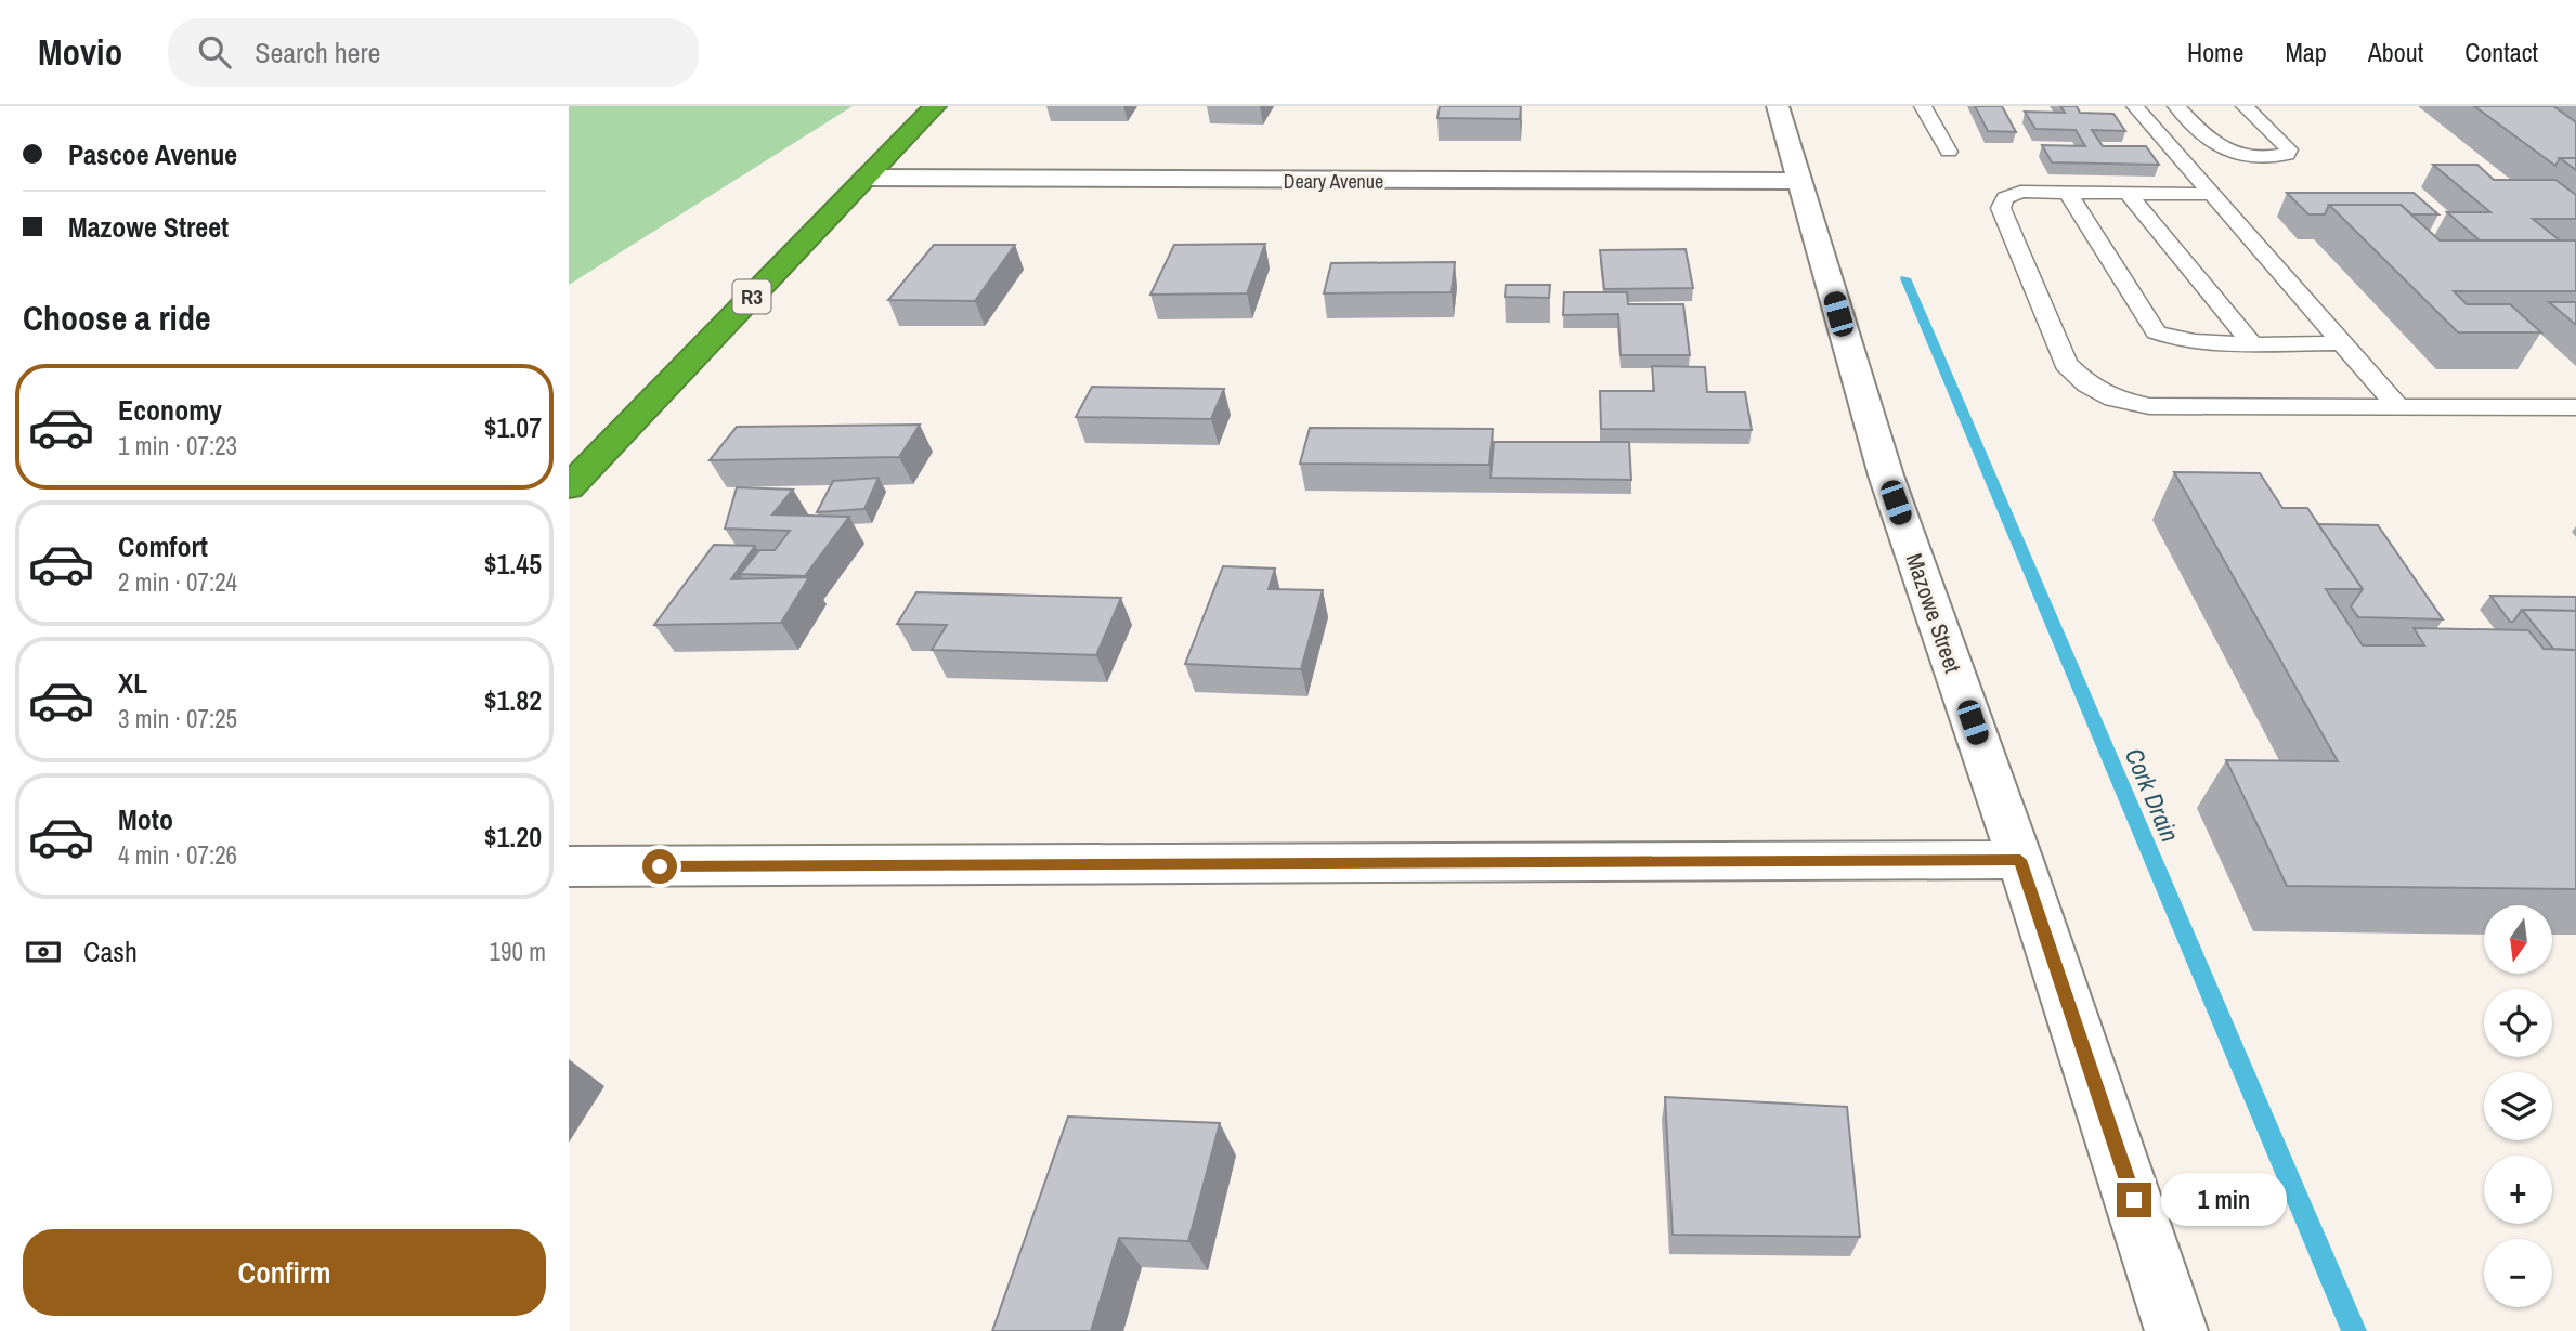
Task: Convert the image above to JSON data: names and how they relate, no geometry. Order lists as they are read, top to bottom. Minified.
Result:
{"streets":{"highway":["R3"],"street":["Deary Avenue","Mazowe Street"]},"crossings":[["Deary Avenue","R3"],["Deary Avenue","Mazowe Street"]],"water":["Cork Drain"],"north":"bottom","page":{"header":"Movio","search":"Search here","nav":["Home","Map","About","Contact"],"banner":["Pascoe Avenue","Mazowe Street"],"heading":"Choose a ride","list":[{"name":"Economy","note":"1 min · 07:23","value":"$1.07"},{"name":"Comfort","note":"2 min · 07:24","value":"$1.45"},{"name":"XL","note":"3 min · 07:25","value":"$1.82"},{"name":"Moto","note":"4 min · 07:26","value":"$1.20"}],"map_buttons":["+","−"],"pay":["Cash","190 m"],"bubble":"1 min","buttons":"Confirm"}}
